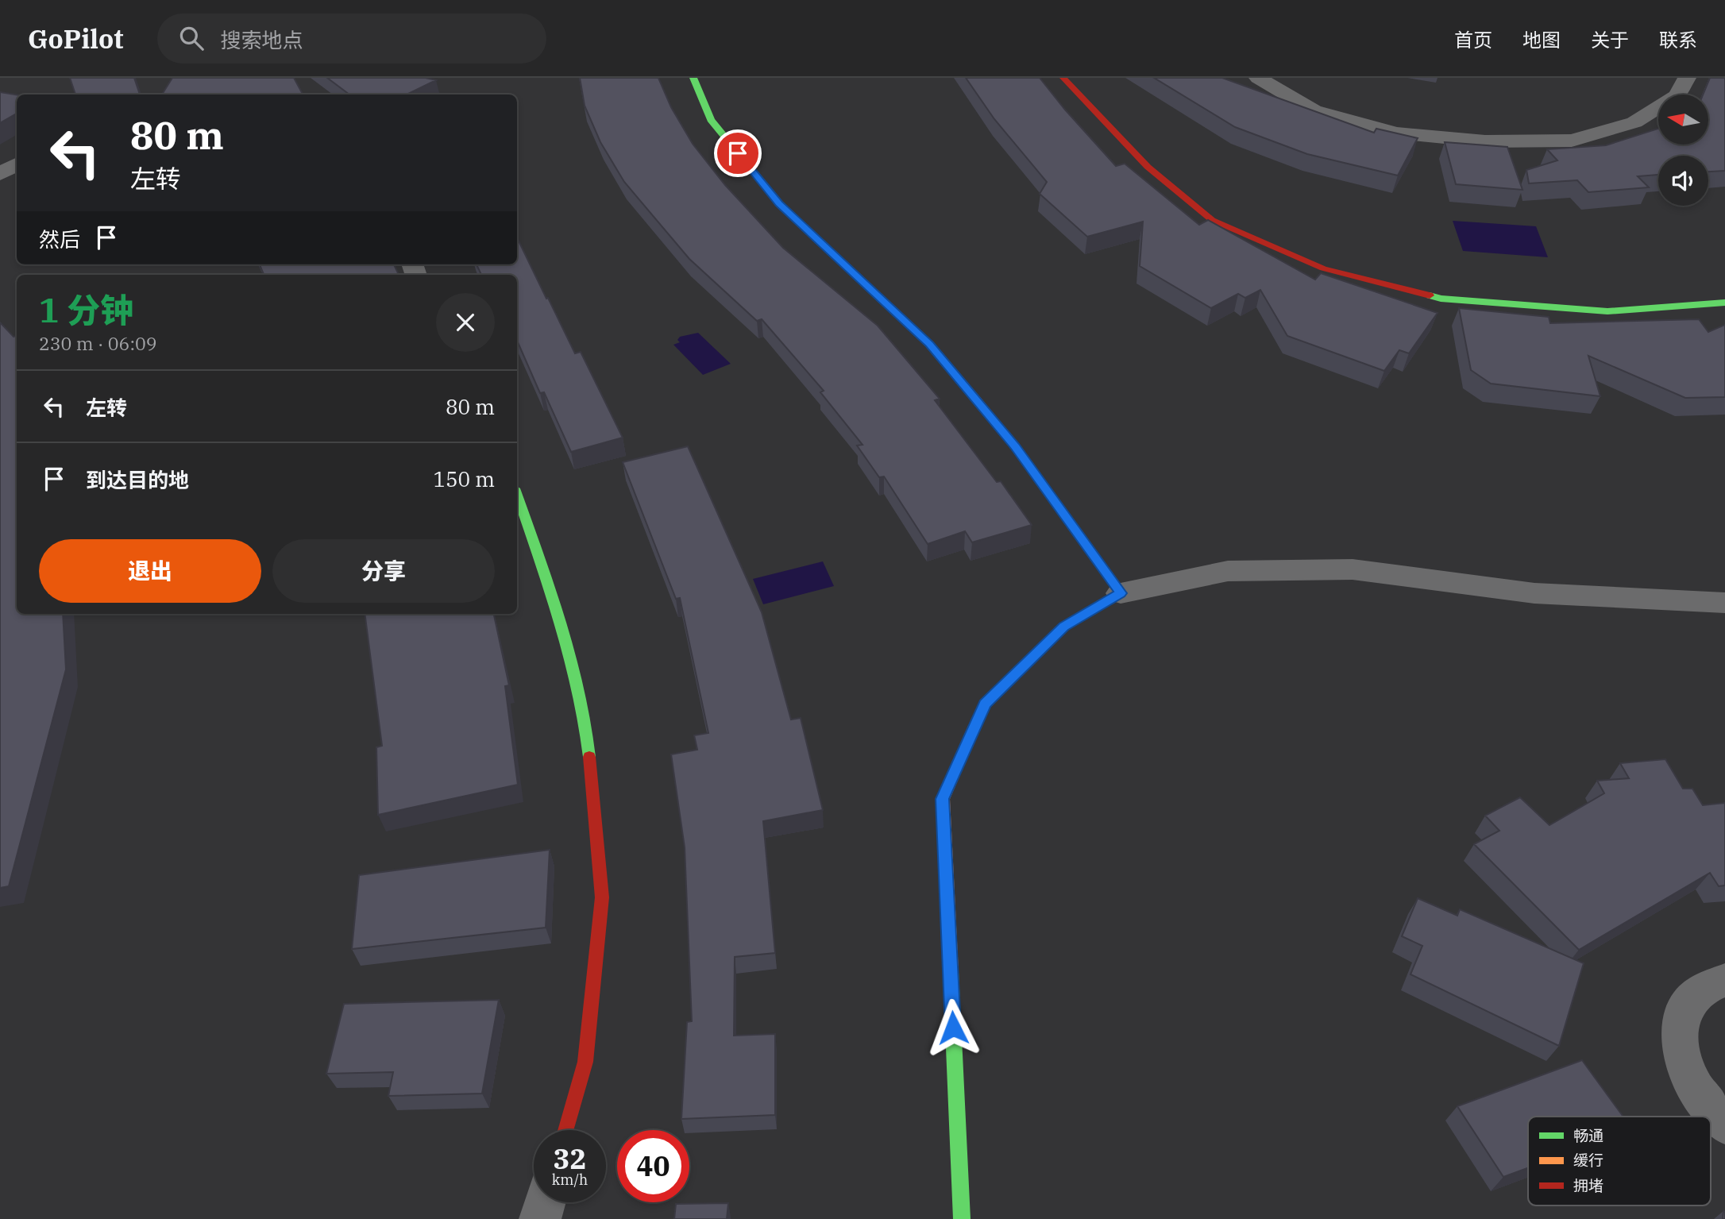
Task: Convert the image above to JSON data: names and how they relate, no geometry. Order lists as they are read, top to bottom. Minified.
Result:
{"legend":["畅通","缓行","拥堵"],"north":"left","page":{"header":"GoPilot","search":"搜索地点","nav":["首页","地图","关于","联系"],"turn":["80 m","左转"],"then":"然后","heading":["1 分钟","230 m · 06:09"],"list":[{"name":"左转","value":"80 m"},{"name":"到达目的地","value":"150 m"}],"buttons":["退出","分享"],"speed":"32 km/h","limit":"40"}}
